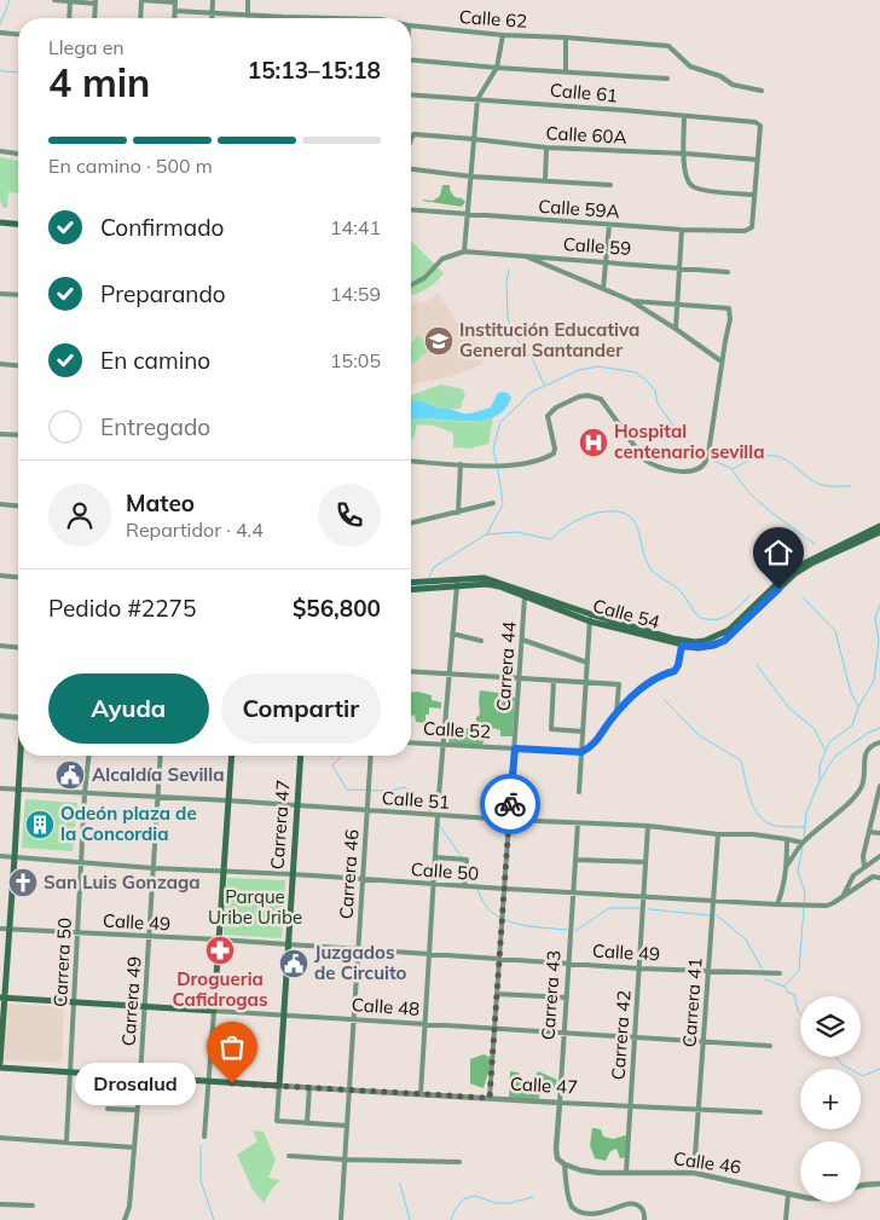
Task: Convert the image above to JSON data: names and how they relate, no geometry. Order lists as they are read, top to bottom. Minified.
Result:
{"streets":{"main road":["Calle 54","Carrera 47","Calle 48","Calle 47"],"street":["Calle 62","Calle 61","Calle 60A","Calle 59A","Calle 59","Carrera 44","Calle 52","Calle 51","Calle 50","Carrera 46","Calle 49","Carrera 50","Carrera 43","Carrera 49","Carrera 41","Carrera 42","Calle 46"]},"crossings":[["Calle 61","Calle 60A"],["Calle 54","Carrera 44"],["Carrera 44","Calle 52"],["Carrera 44","Calle 51"],["Carrera 44","Calle 50"],["Carrera 44","Calle 49"],["Carrera 44","Calle 48"],["Carrera 44","Calle 47"],["Calle 51","Carrera 47"],["Calle 51","Carrera 46"],["Calle 51","Carrera 50"],["Calle 51","Carrera 43"],["Calle 51","Carrera 49"],["Calle 51","Carrera 41"],["Calle 51","Carrera 42"],["Carrera 47","Calle 50"],["Carrera 47","Carrera 46"],["Carrera 47","Calle 49"],["Carrera 47","Calle 48"],["Carrera 47","Calle 47"],["Calle 50","Carrera 46"],["Calle 50","Carrera 50"],["Calle 50","Carrera 43"],["Calle 50","Carrera 49"],["Calle 50","Carrera 41"],["Calle 50","Carrera 42"],["Carrera 46","Calle 49"],["Carrera 46","Calle 48"],["Carrera 46","Calle 47"],["Calle 49","Carrera 50"],["Calle 49","Carrera 43"],["Calle 49","Carrera 49"],["Calle 49","Carrera 41"],["Calle 49","Carrera 42"],["Carrera 50","Calle 48"],["Carrera 50","Calle 47"],["Carrera 43","Calle 48"],["Carrera 43","Calle 47"],["Carrera 43","Calle 46"],["Carrera 49","Calle 48"],["Carrera 49","Calle 47"],["Carrera 41","Calle 48"],["Carrera 41","Calle 47"],["Carrera 41","Calle 46"],["Calle 48","Carrera 42"],["Carrera 42","Calle 47"],["Carrera 42","Calle 46"]],"parks":["Parque Uribe Uribe"],"places":{"school or university":["Institución Educativa General Santander"],"hospital":["Hospital centenario sevilla"],"public building":["Alcaldía Sevilla","Juzgados de Circuito"],"building":["Odeón plaza de la Concordia"],"church":["San Luis Gonzaga"],"pharmacy":["Drogueria Cafidrogas"],"other":["Drosalud"]},"page":{"heading":["4 min","Llega en","15:13–15:18"],"panel":["Mateo","Repartidor · 4.4","Pedido #2275","$56,800"],"bar":"En camino · 500 m","list":[["Confirmado","14:41"],["Preparando","14:59"],["En camino","15:05"],"Entregado"],"buttons":["Ayuda","Compartir"],"map_buttons":["+","−"],"bubble":"Drosalud"}}
